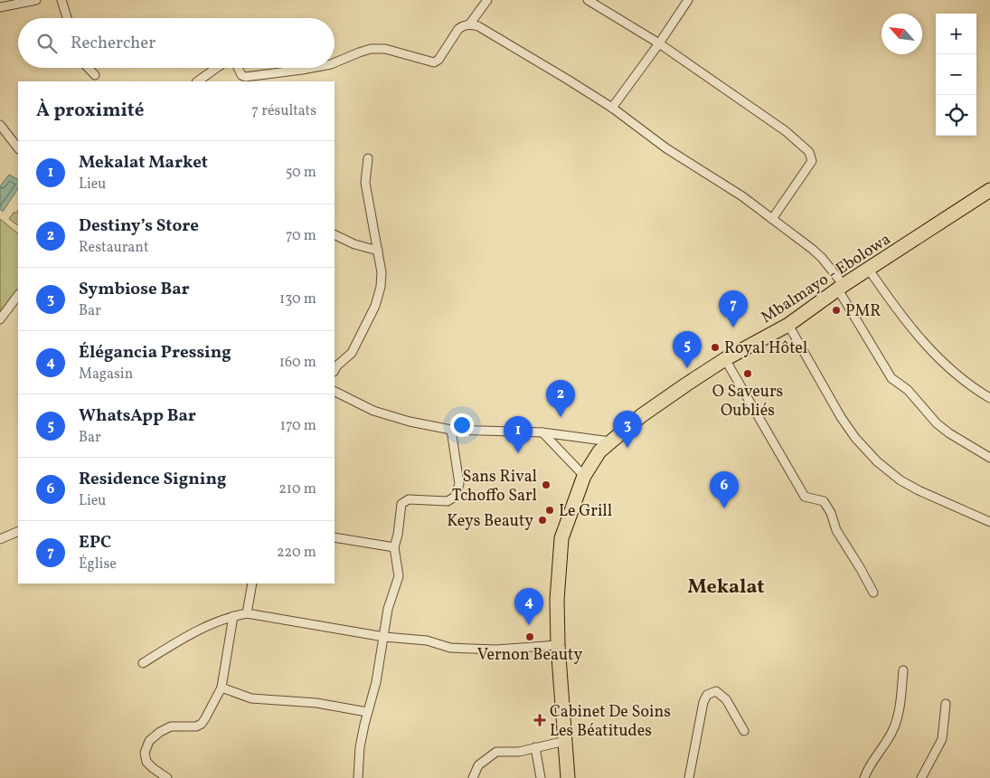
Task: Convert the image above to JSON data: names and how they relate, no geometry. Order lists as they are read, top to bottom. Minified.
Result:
{"streets":{"highway":["Mbalmayo - Ebolowa"]},"districts":["Mekalat"],"places":{"other":["PMR","Royal Hôtel","O Saveurs Oubliés","Sans Rival Tchoffo Sarl","Le Grill","Keys Beauty","Vernon Beauty"],"health":["Cabinet De Soins Les Béatitudes"]},"north":"top left","page":{"map_buttons":["+","−"],"search":"Rechercher","heading":["À proximité","7 résultats"],"list":[{"mark":"1","name":"Mekalat Market","note":"Lieu","value":"50 m"},{"mark":"2","name":"Destiny’s Store","note":"Restaurant","value":"70 m"},{"mark":"3","name":"Symbiose Bar","note":"Bar","value":"130 m"},{"mark":"4","name":"Élégancia Pressing","note":"Magasin","value":"160 m"},{"mark":"5","name":"WhatsApp Bar","note":"Bar","value":"170 m"},{"mark":"6","name":"Residence Signing","note":"Lieu","value":"210 m"},{"mark":"7","name":"EPC","note":"Église","value":"220 m"}],"pins":["7","5","2","3","1","6","4"]}}
